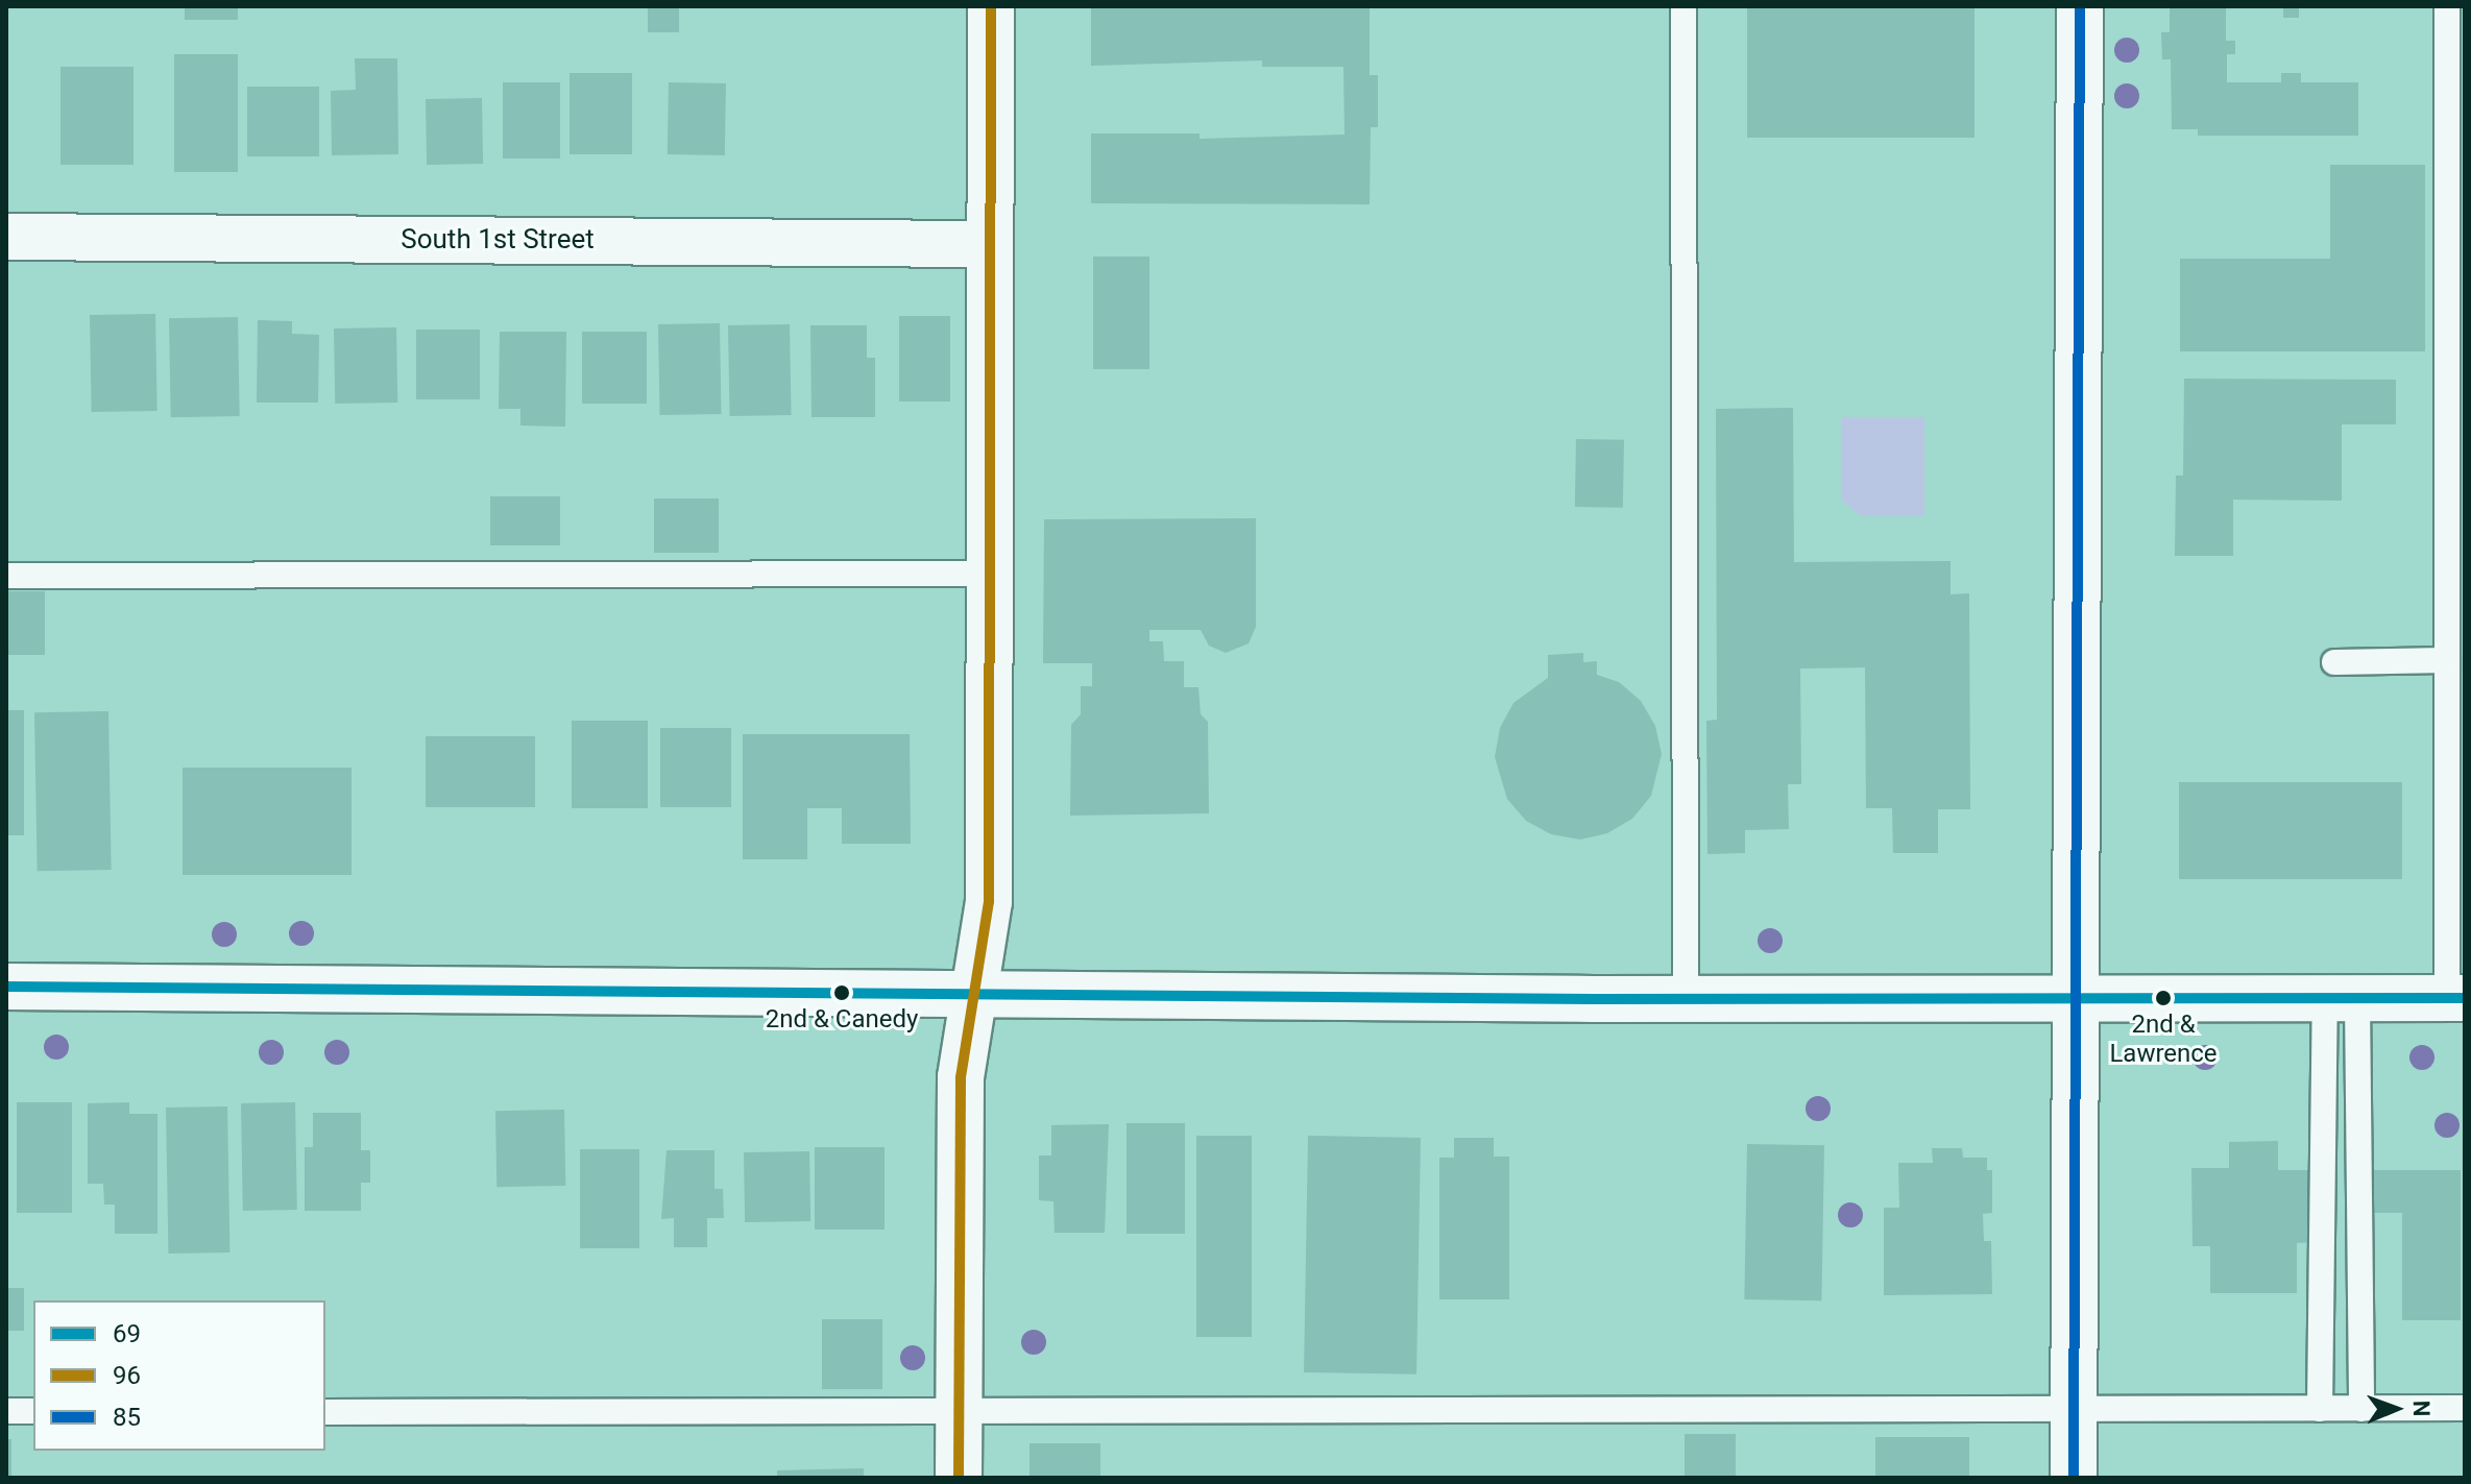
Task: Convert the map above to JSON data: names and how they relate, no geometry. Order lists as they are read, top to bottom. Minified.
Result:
{"streets":{"street":["South 1st Street"]},"places":["2nd & Canedy","2nd & Lawrence"],"lines":["transit line 96","transit line 85","transit line 69"],"legend":["69","96","85"],"north":"right"}
